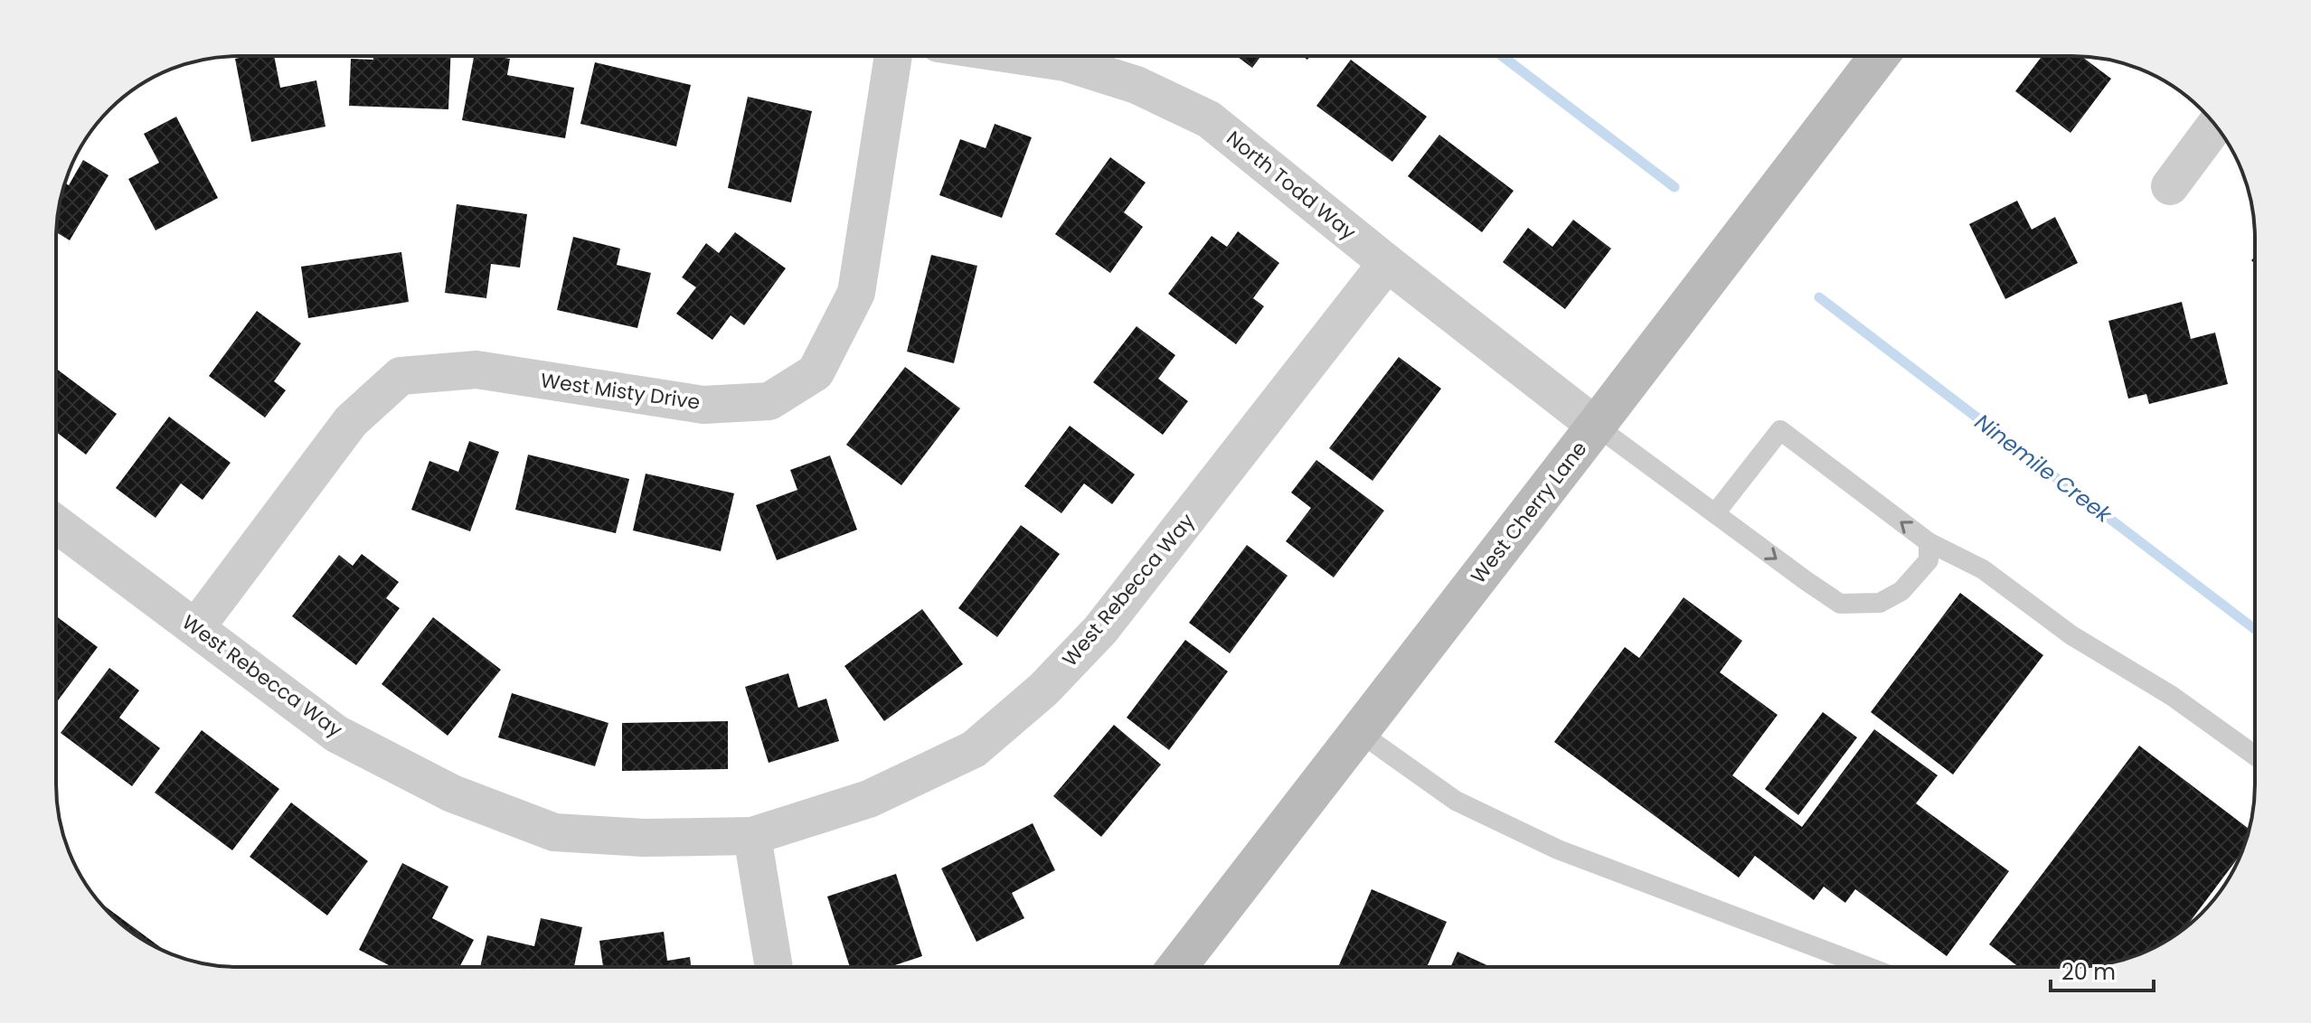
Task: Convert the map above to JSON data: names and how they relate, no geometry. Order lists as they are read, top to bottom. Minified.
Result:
{"streets":{"main road":["West Cherry Lane"],"street":["North Todd Way","West Misty Drive","West Rebecca Way"]},"crossings":[["North Todd Way","West Cherry Lane"],["North Todd Way","West Rebecca Way"],["West Misty Drive","West Rebecca Way"]],"water":["Ninemile Creek"],"scale_bar":"20 m"}
